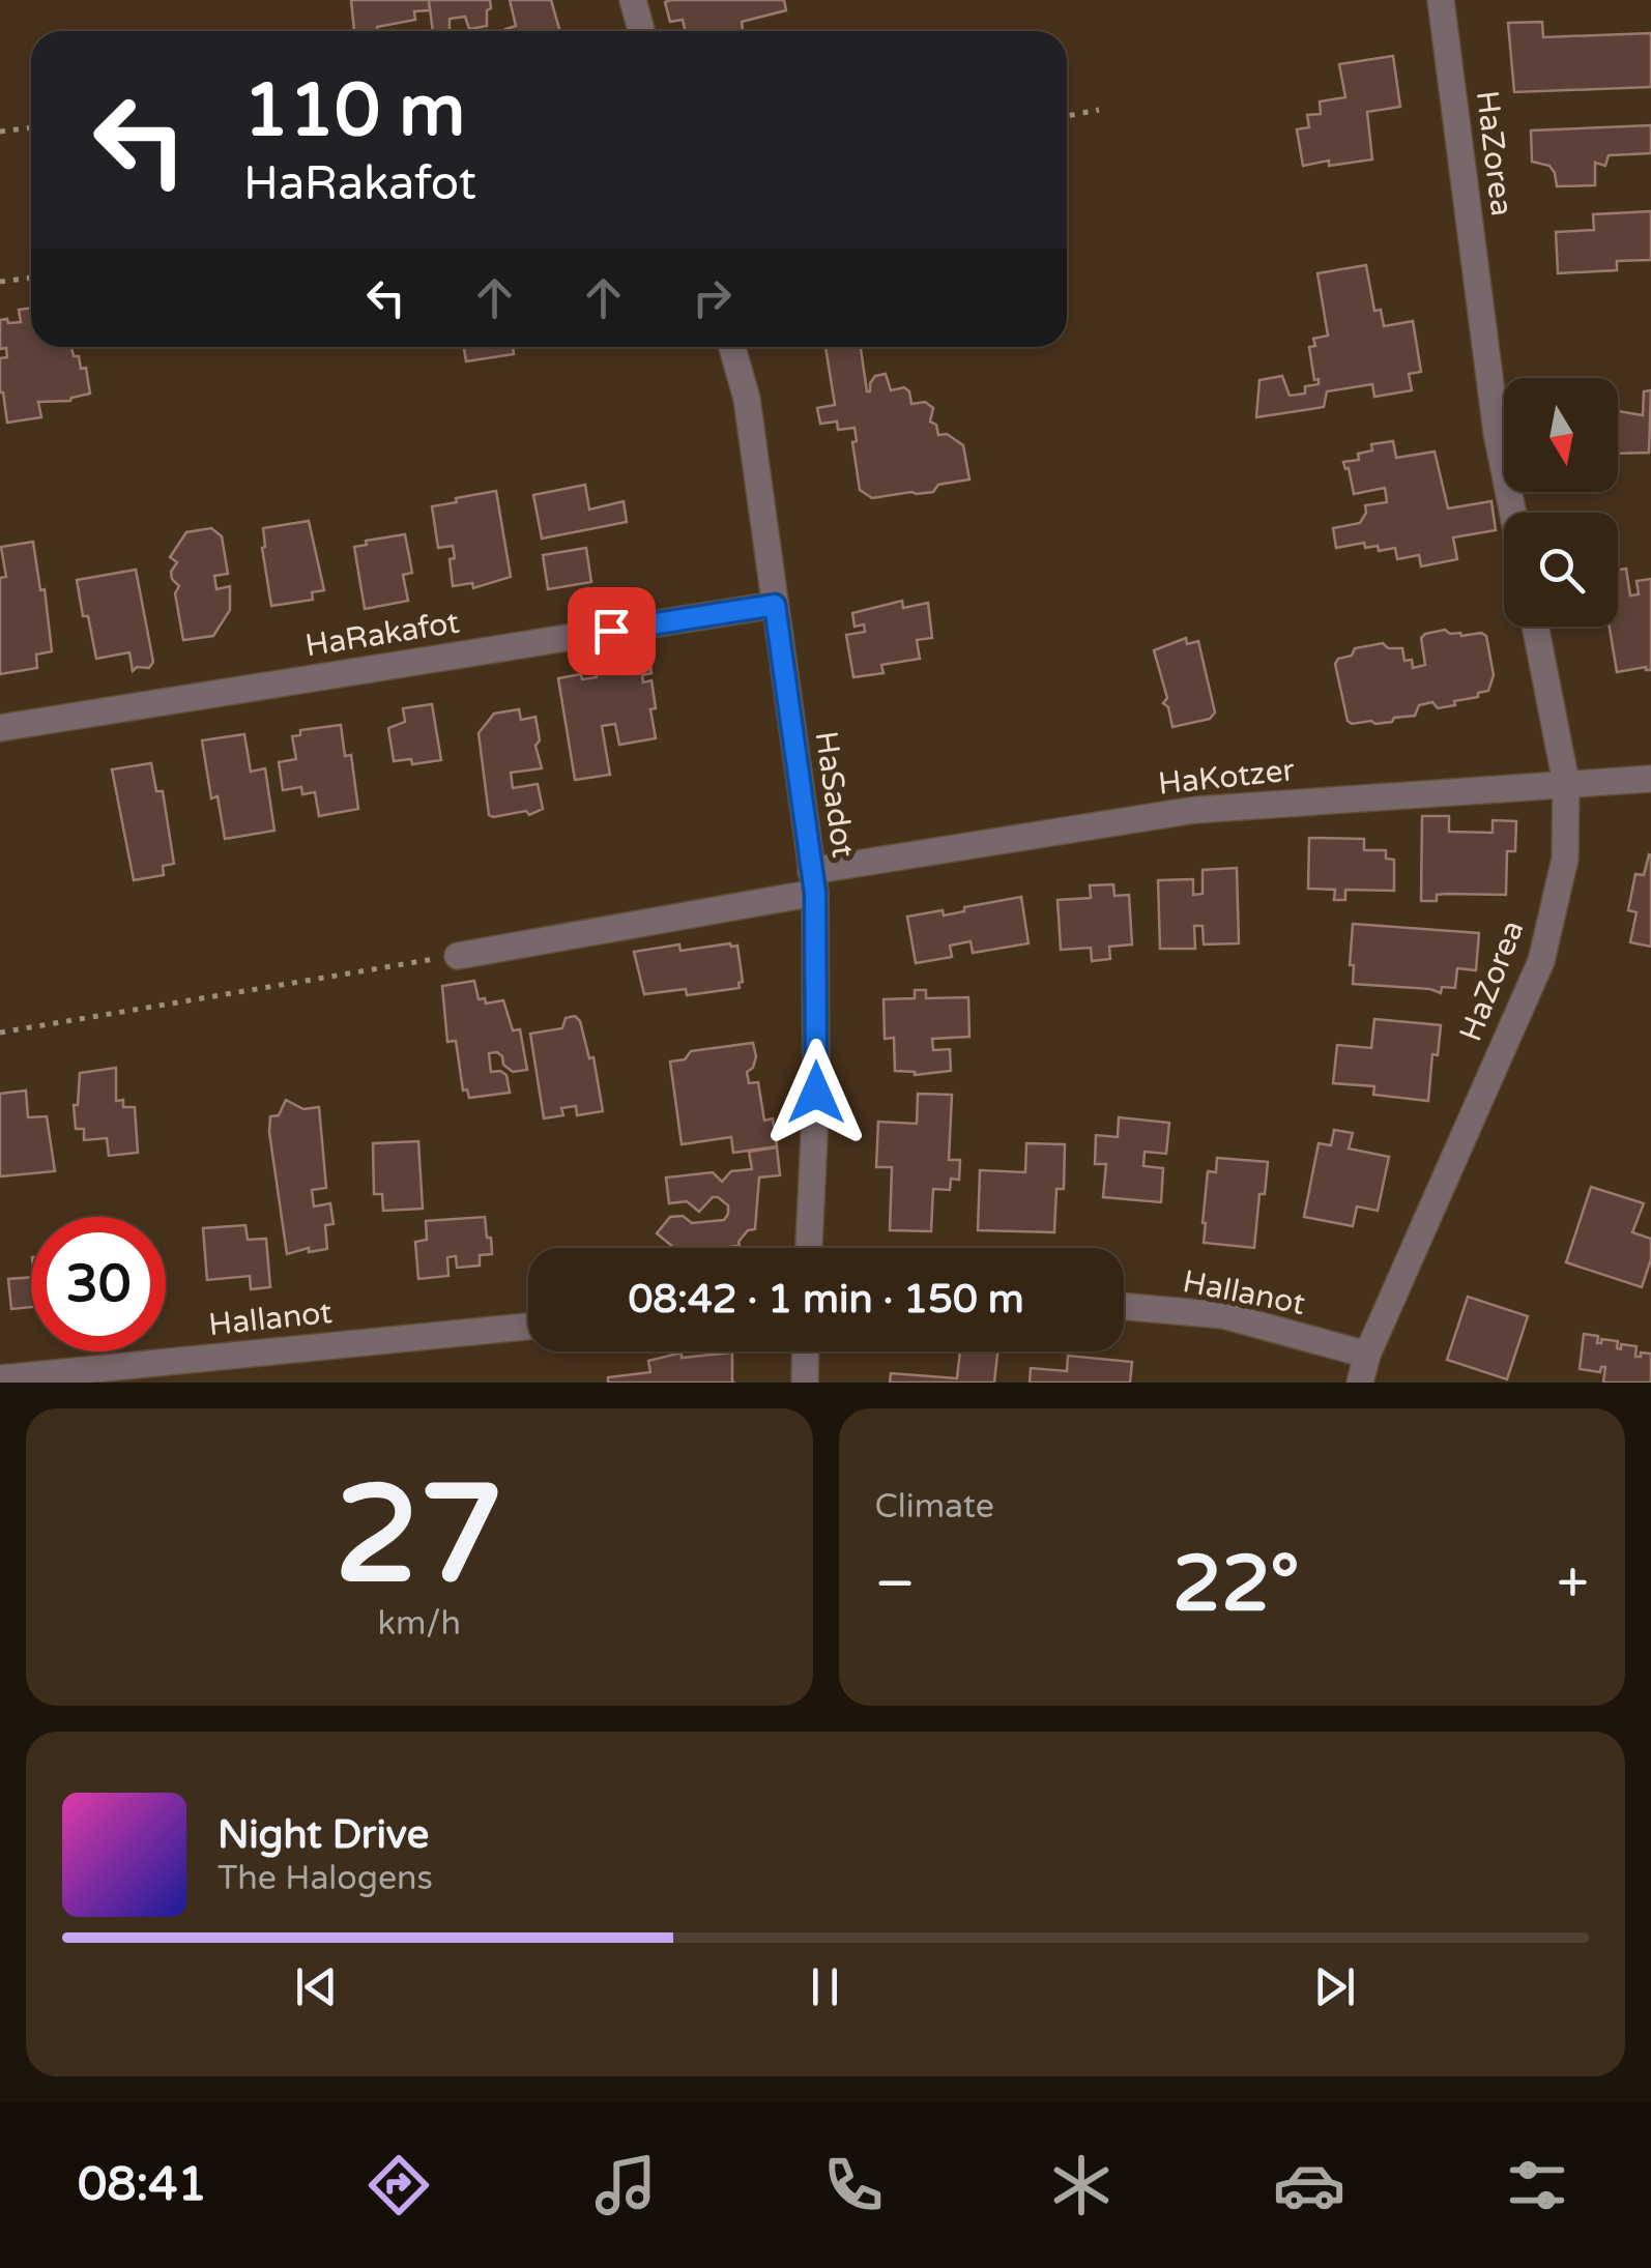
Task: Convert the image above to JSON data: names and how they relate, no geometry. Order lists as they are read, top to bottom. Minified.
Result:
{"streets":{"street":["HaZorea","HaRakafot","HaKotzer","HaSadot","HaIlanot"]},"crossings":[["HaZorea","HaKotzer"],["HaZorea","HaIlanot"],["HaRakafot","HaSadot"],["HaKotzer","HaSadot"]],"north":"bottom","page":{"turn":["110 m","HaRakafot"],"limit":"30","trip":"08:42 · 1 min · 150 m","tile":[["27","km/h"],"Climate"],"heat":["−","22°","+"],"song":["Night Drive","The Halogens"],"tabs":"08:41"}}
